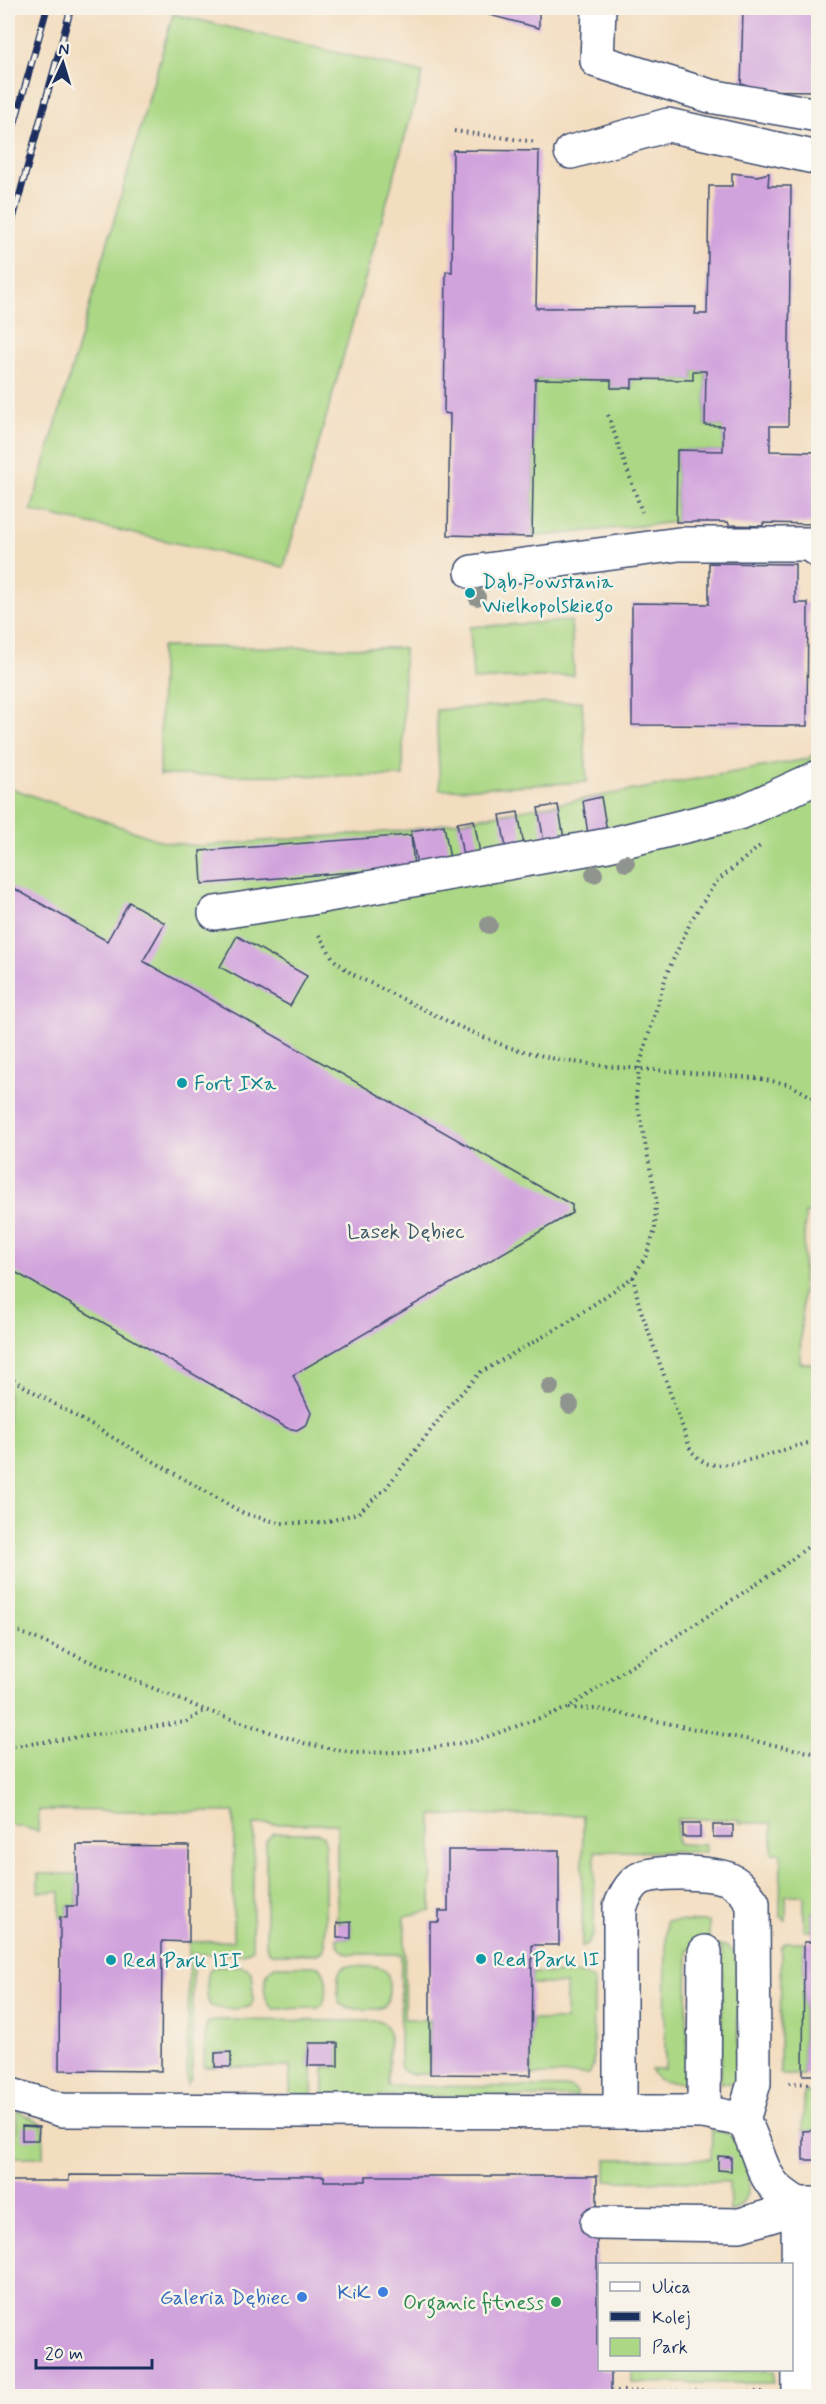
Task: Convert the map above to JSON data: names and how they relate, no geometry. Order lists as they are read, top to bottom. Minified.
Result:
{"parks":["Lasek Dębiec"],"places":["Dąb Powstania Wielkopolskiego","Fort IXa","Red Park II","Red Park III","KiK","Galeria Dębiec","Organic fitness"],"legend":["Ulica","Kolej","Park"],"scale_bar":"20 m","north":"top"}
